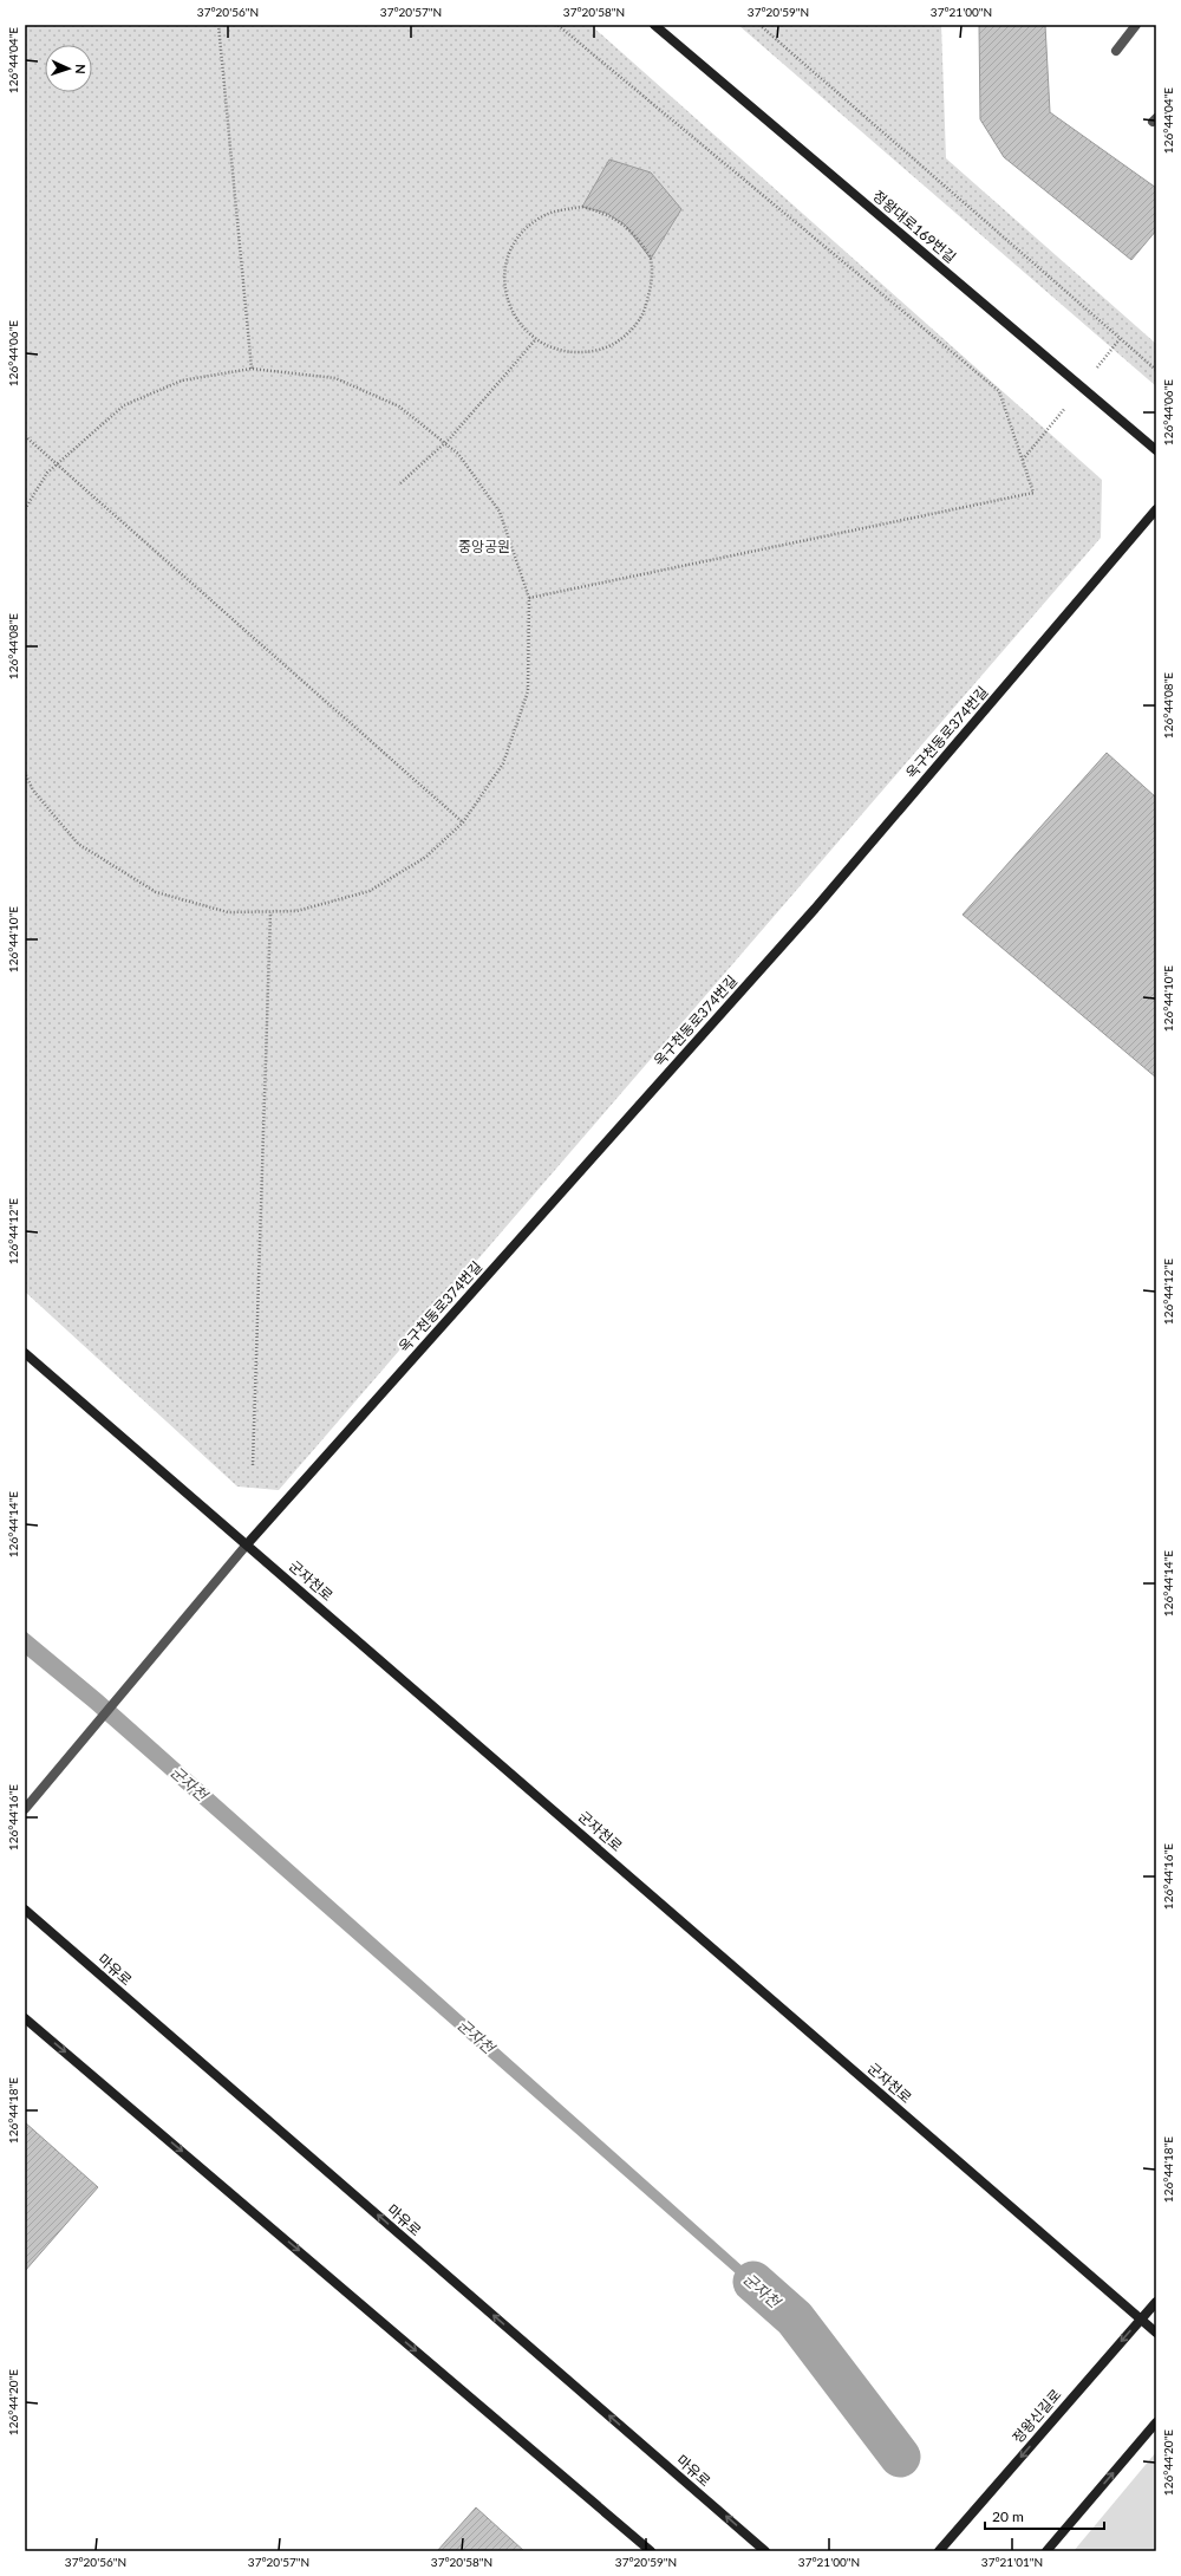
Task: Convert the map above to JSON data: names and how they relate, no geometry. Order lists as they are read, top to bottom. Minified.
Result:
{"streets":{"street":["정왕대로169번길","옥구천동로374번길","군자천로","마유로","정왕신길로"]},"crossings":[["옥구천동로374번길","군자천로"],["군자천로","정왕신길로"]],"water":["군자천"],"parks":["중앙공원"],"scale_bar":"20 m","north":"right","coordinates":["37°20'56\"N","37°20'57\"N","37°20'58\"N","37°20'59\"N","37°21'00\"N","126°44'04\"E","126°44'06\"E","126°44'08\"E","126°44'10\"E","126°44'12\"E","126°44'14\"E","126°44'16\"E","126°44'18\"E","126°44'20\"E","37°21'01\"N"]}
